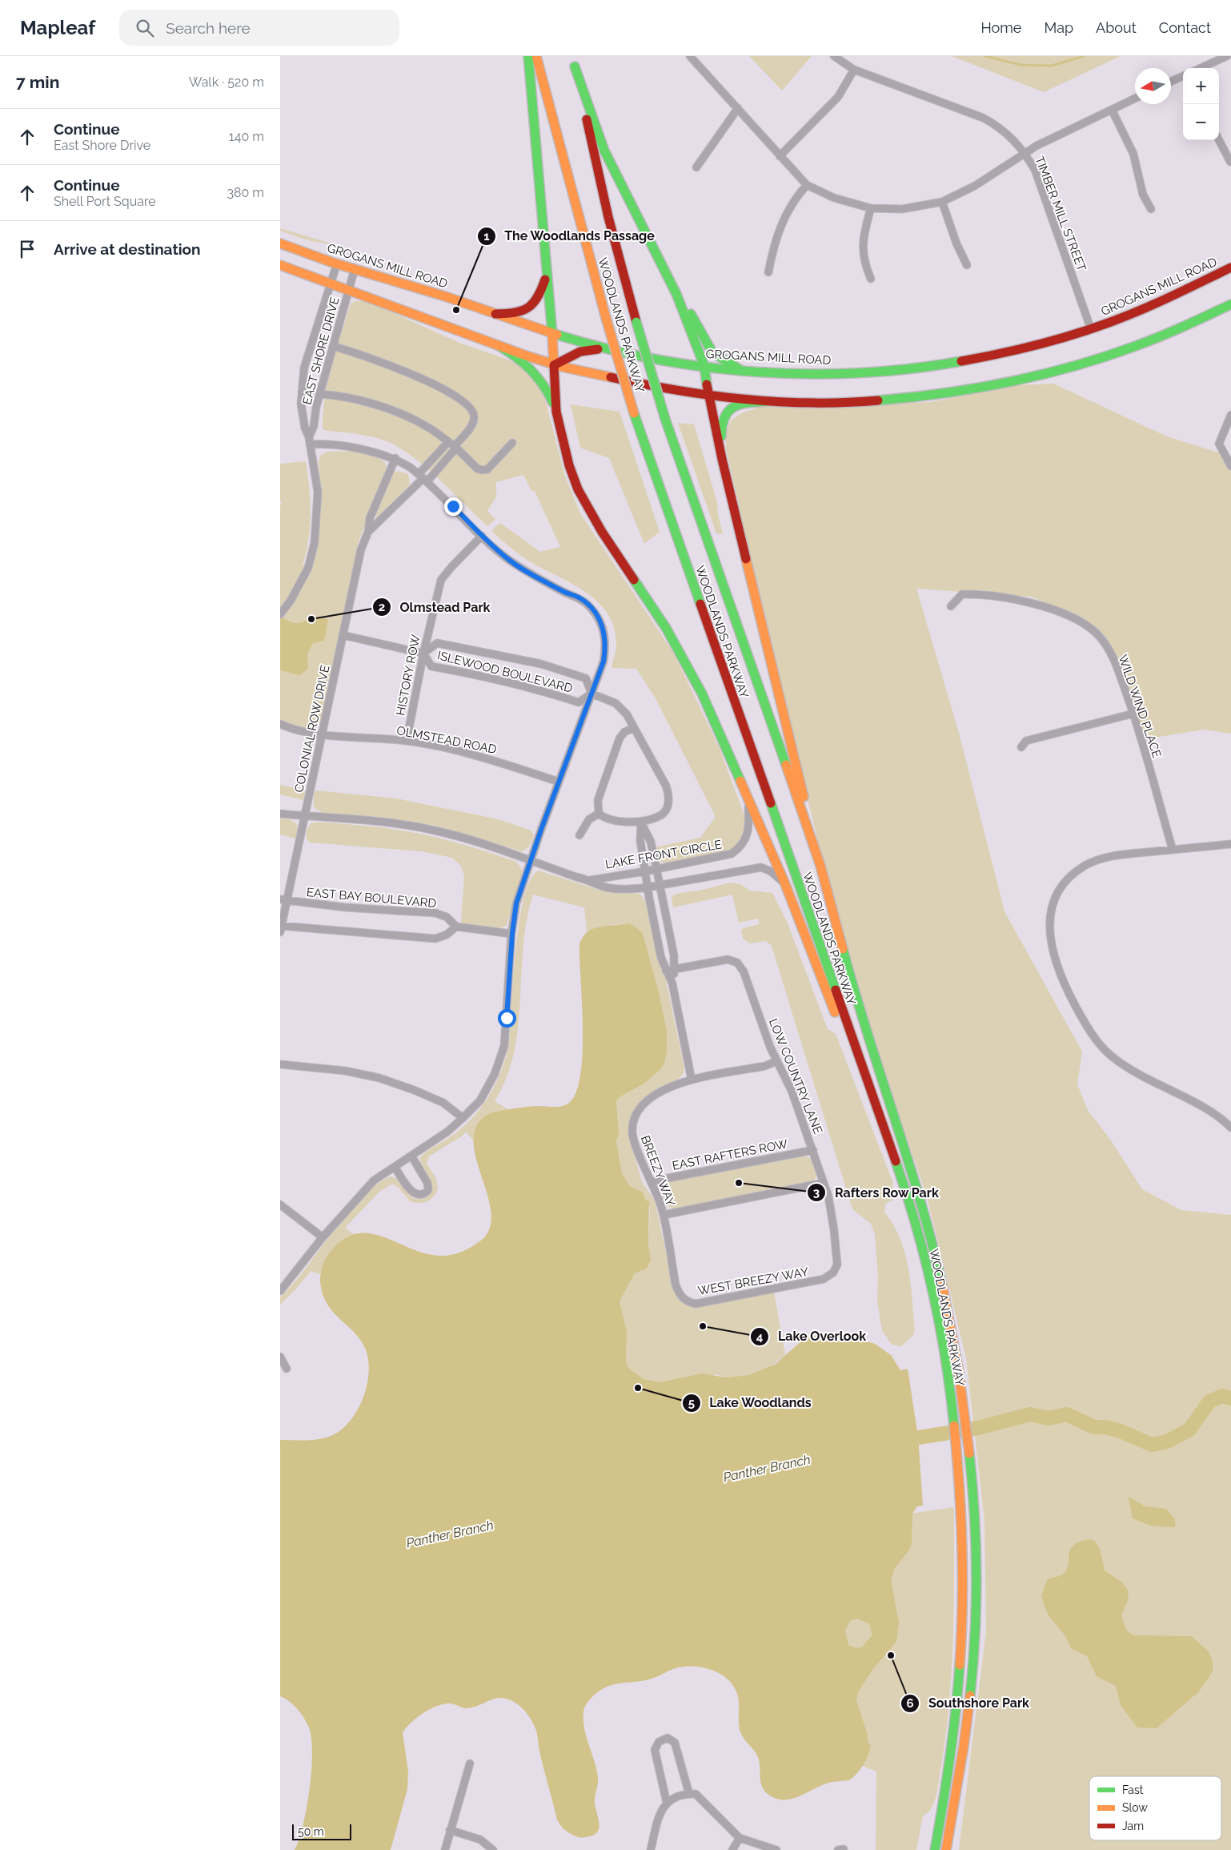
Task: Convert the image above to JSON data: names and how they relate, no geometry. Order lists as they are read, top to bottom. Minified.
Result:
{"streets":{"main road":["GROGANS MILL ROAD","WOODLANDS PARKWAY"],"street":["TIMBER MILL STREET","EAST SHORE DRIVE","ISLEWOOD BOULEVARD","HISTORY ROW","WILD WIND PLACE","COLONIAL ROW DRIVE","OLMSTEAD ROAD","LAKE FRONT CIRCLE","EAST BAY BOULEVARD","LOW COUNTRY LANE","EAST RAFTERS ROW","BREEZY WAY","WEST BREEZY WAY"]},"crossings":[["TIMBER MILL STREET","GROGANS MILL ROAD"],["GROGANS MILL ROAD","EAST SHORE DRIVE"],["ISLEWOOD BOULEVARD","HISTORY ROW"],["ISLEWOOD BOULEVARD","COLONIAL ROW DRIVE"],["HISTORY ROW","OLMSTEAD ROAD"],["COLONIAL ROW DRIVE","OLMSTEAD ROAD"],["COLONIAL ROW DRIVE","LAKE FRONT CIRCLE"],["COLONIAL ROW DRIVE","EAST BAY BOULEVARD"],["LOW COUNTRY LANE","EAST RAFTERS ROW"],["LOW COUNTRY LANE","WEST BREEZY WAY"],["EAST RAFTERS ROW","BREEZY WAY"],["BREEZY WAY","WEST BREEZY WAY"]],"water":["Panther Branch"],"places":["The Woodlands Passage","Olmstead Park","Rafters Row Park","Lake Overlook","Lake Woodlands","Southshore Park"],"legend":["Fast","Slow","Jam"],"scale_bar":"50 m","north":"left","page":{"header":"Mapleaf","search":"Search here","nav":["Home","Map","About","Contact"],"heading":["7 min","Walk · 520 m"],"map_buttons":["+","−"],"list":[["Continue","East Shore Drive","140 m"],["Continue","Shell Port Square","380 m"],"Arrive at destination"],"scale":"50 m"}}
